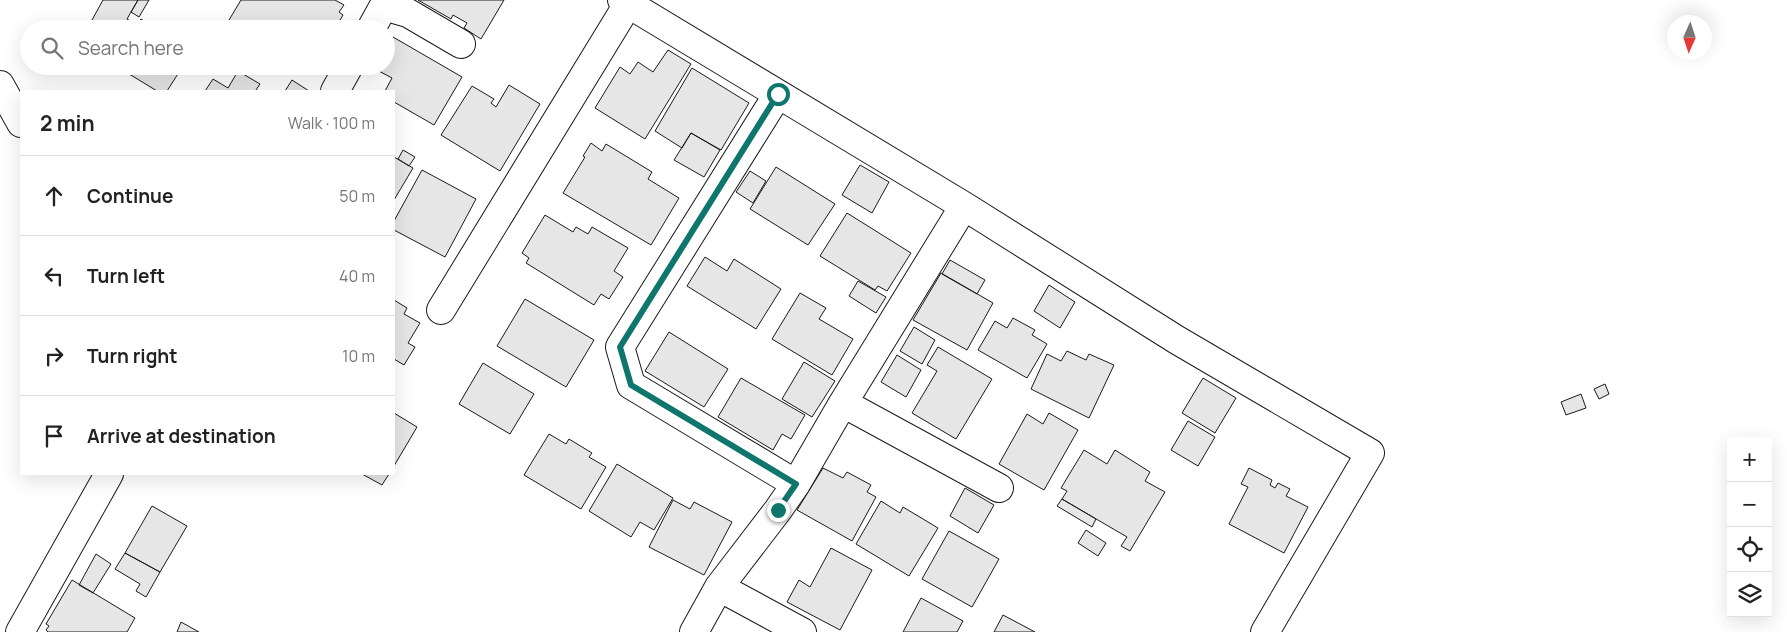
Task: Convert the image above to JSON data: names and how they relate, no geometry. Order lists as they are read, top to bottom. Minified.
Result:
{"north":"bottom","page":{"search":"Search here","heading":["2 min","Walk · 100 m"],"list":[["Continue","50 m"],["Turn left","40 m"],["Turn right","10 m"],"Arrive at destination"],"map_buttons":["+","−"]}}
